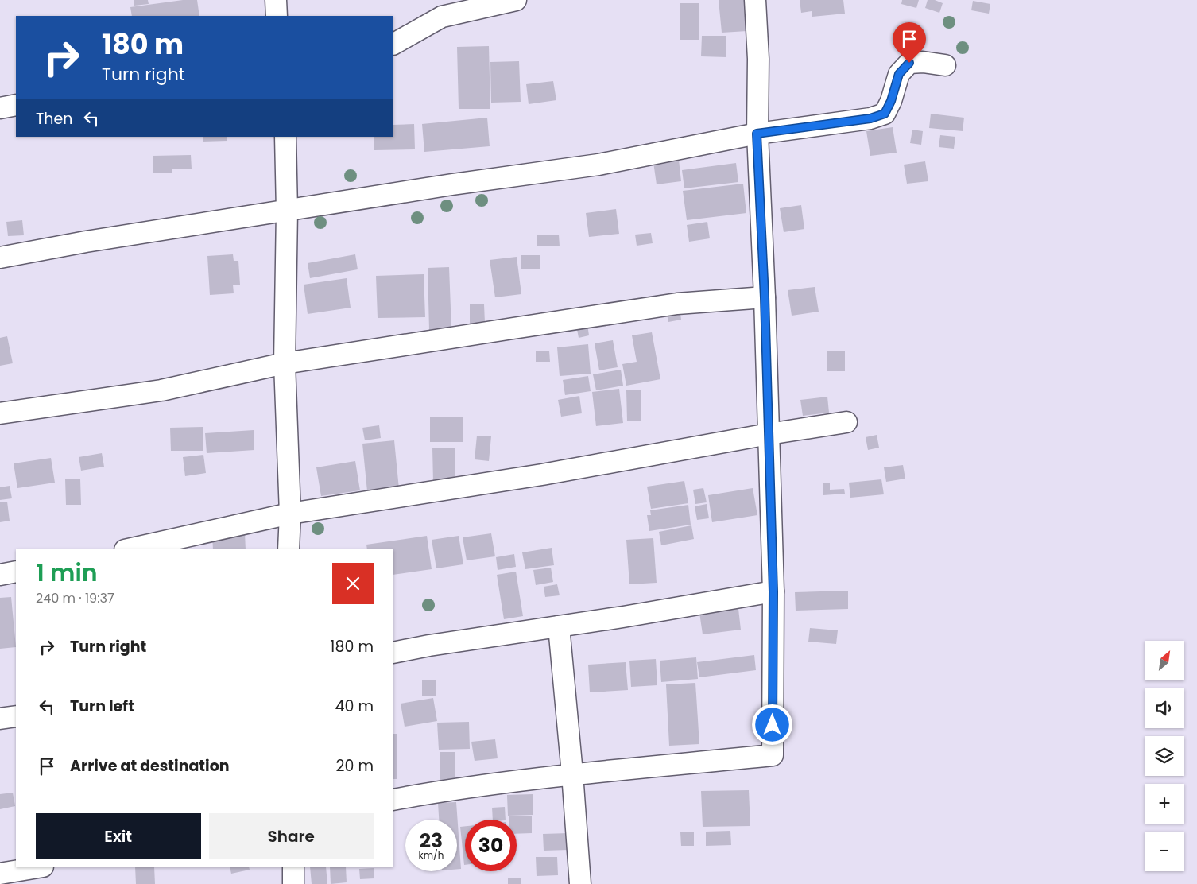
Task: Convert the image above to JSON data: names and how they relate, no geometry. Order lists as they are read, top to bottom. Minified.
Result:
{"north":"top right","page":{"turn":["180 m","Turn right"],"then":"Then","heading":["1 min","240 m · 19:37"],"list":[{"name":"Turn right","value":"180 m"},{"name":"Turn left","value":"40 m"},{"name":"Arrive at destination","value":"20 m"}],"map_buttons":["+","−"],"buttons":["Exit","Share"],"speed":"23 km/h","limit":"30"}}
